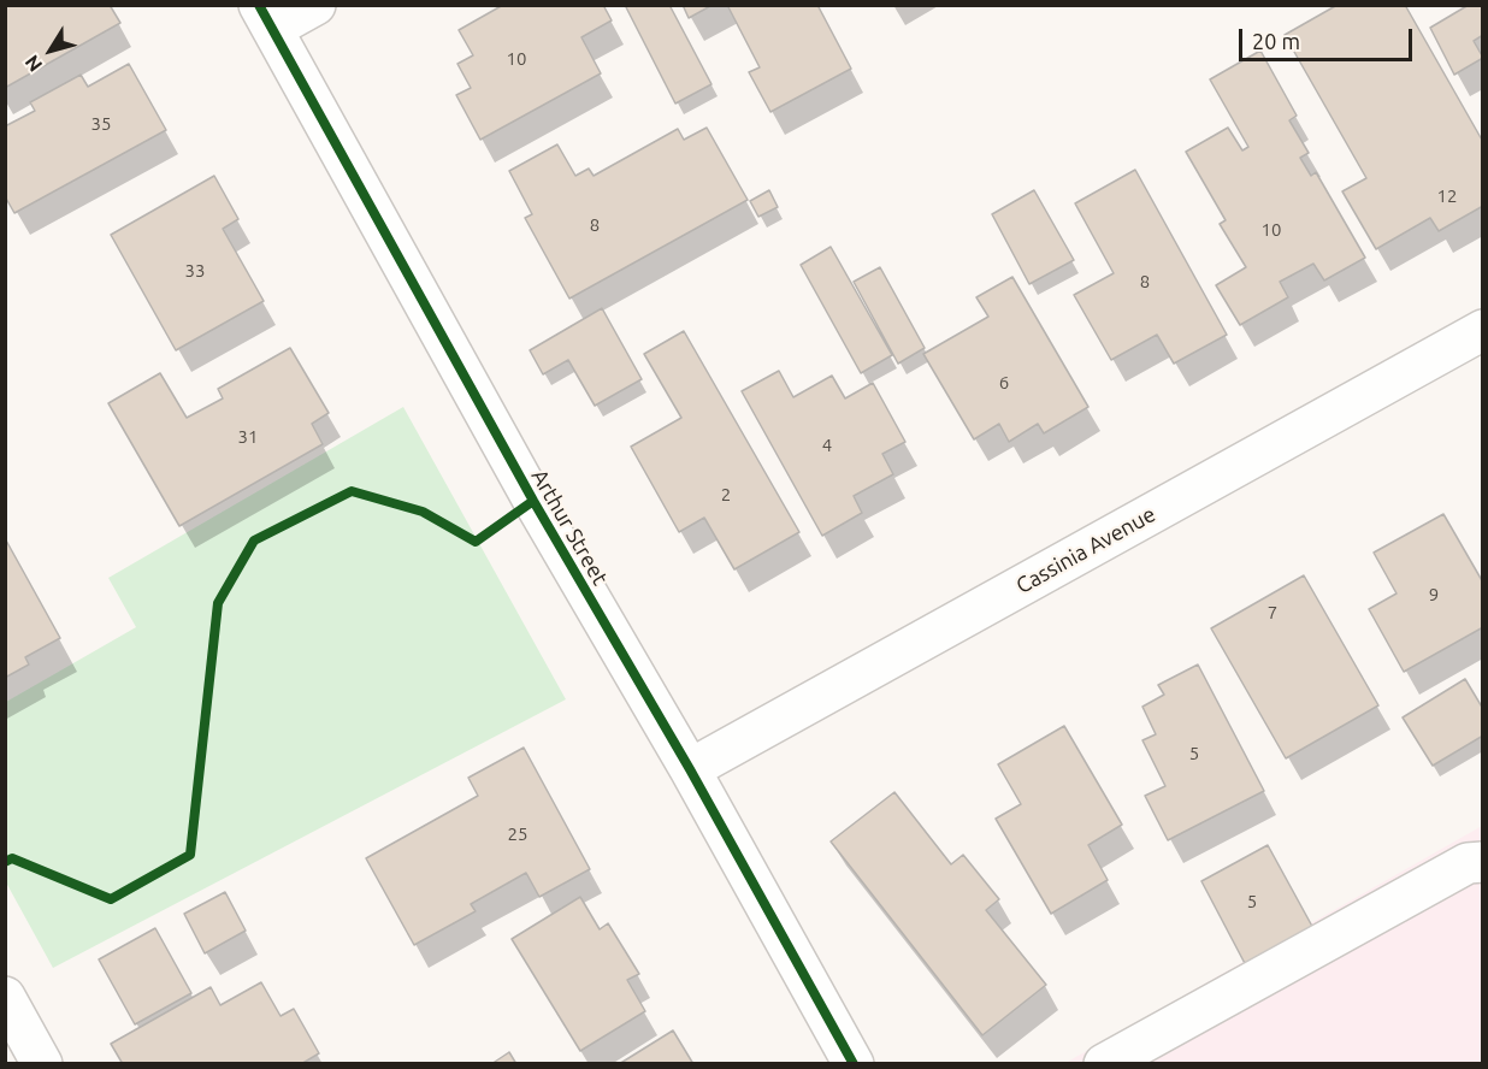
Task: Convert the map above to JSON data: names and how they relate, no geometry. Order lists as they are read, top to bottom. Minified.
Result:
{"streets":{"street":["Arthur Street","Cassinia Avenue"]},"crossings":[["Arthur Street","Cassinia Avenue"]],"house_numbers":["10","35","12","8","10","33","8","6","31","4","2","9","7","5","25","5"],"scale_bar":"20 m","north":"bottom left"}
